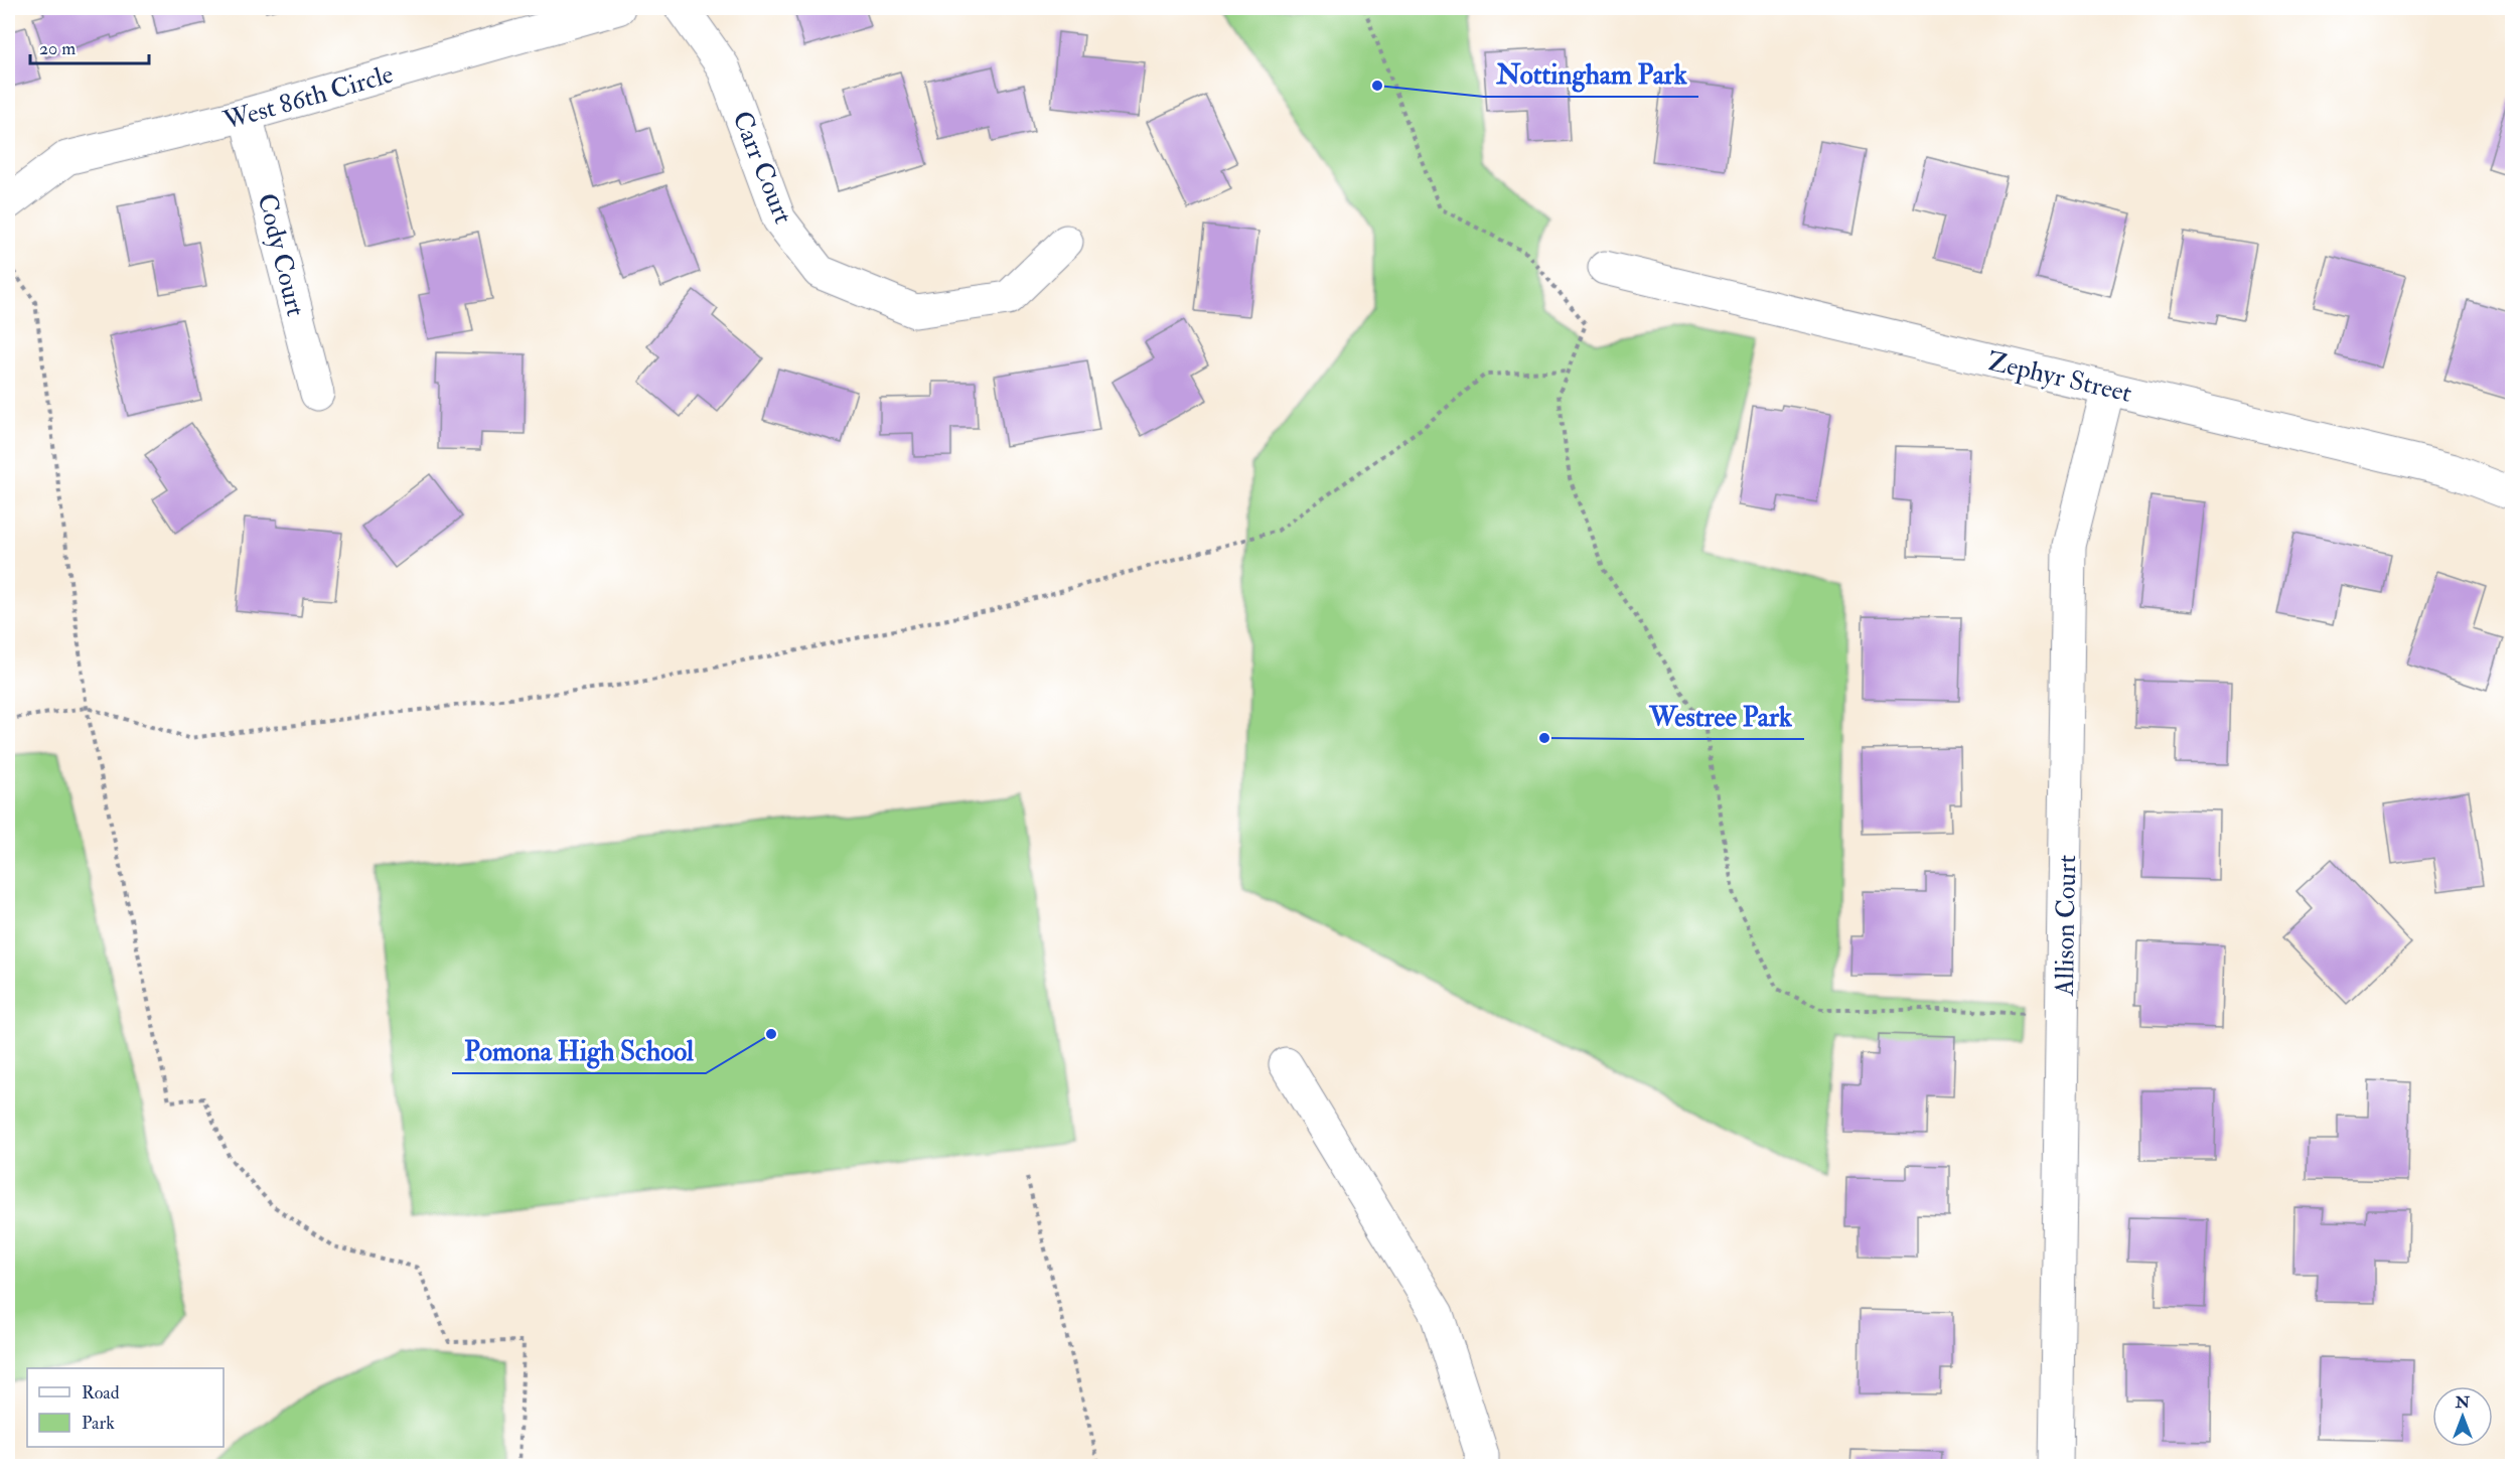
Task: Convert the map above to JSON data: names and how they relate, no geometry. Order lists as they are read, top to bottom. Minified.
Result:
{"streets":{"street":["West 86th Circle","Carr Court","Cody Court","Zephyr Street","Allison Court"]},"crossings":[["West 86th Circle","Cody Court"],["Zephyr Street","Allison Court"]],"places":["Nottingham Park","Westree Park","Pomona High School"],"legend":["Road","Park"],"scale_bar":"20 m","north":"top"}
